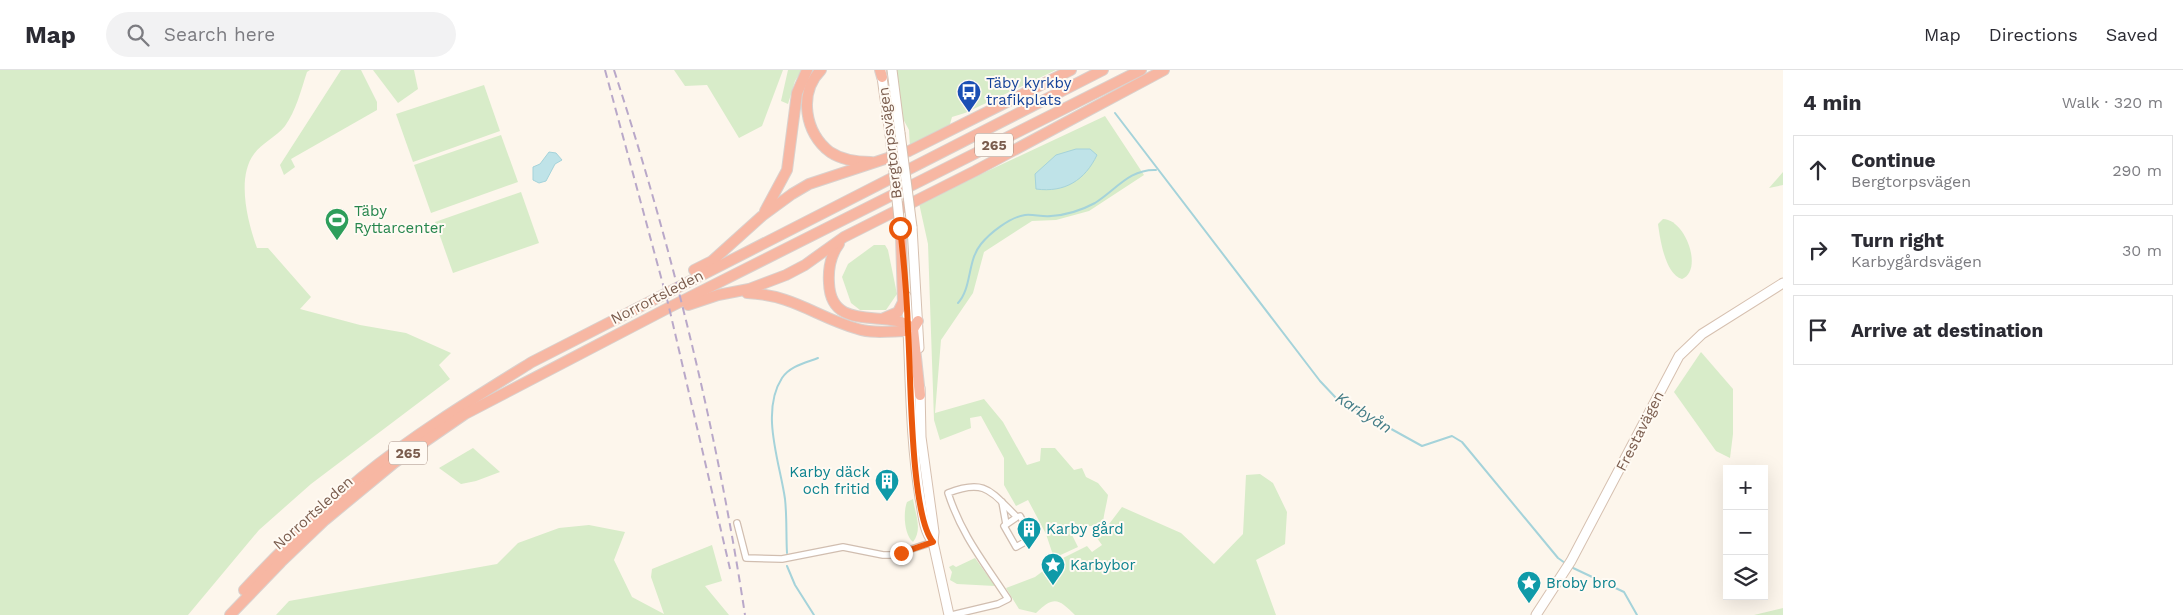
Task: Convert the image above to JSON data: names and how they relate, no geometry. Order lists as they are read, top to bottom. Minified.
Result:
{"streets":{"highway":["265","Norrortsleden"],"main road":["Bergtorpsvägen","Frestavägen"]},"water":["Karbyån"],"places":{"bus stop":["Täby kyrkby trafikplats"],"sports":["Täby Ryttarcenter"],"building":["Karby däck och fritid","Karby gård"],"place":["Karbybor","Broby bro"]},"page":{"header":"Map","search":"Search here","nav":["Map","Directions","Saved"],"heading":["4 min","Walk · 320 m"],"list":[["Continue","Bergtorpsvägen","290 m"],["Turn right","Karbygårdsvägen","30 m"],"Arrive at destination"],"map_buttons":["+","−"]}}
